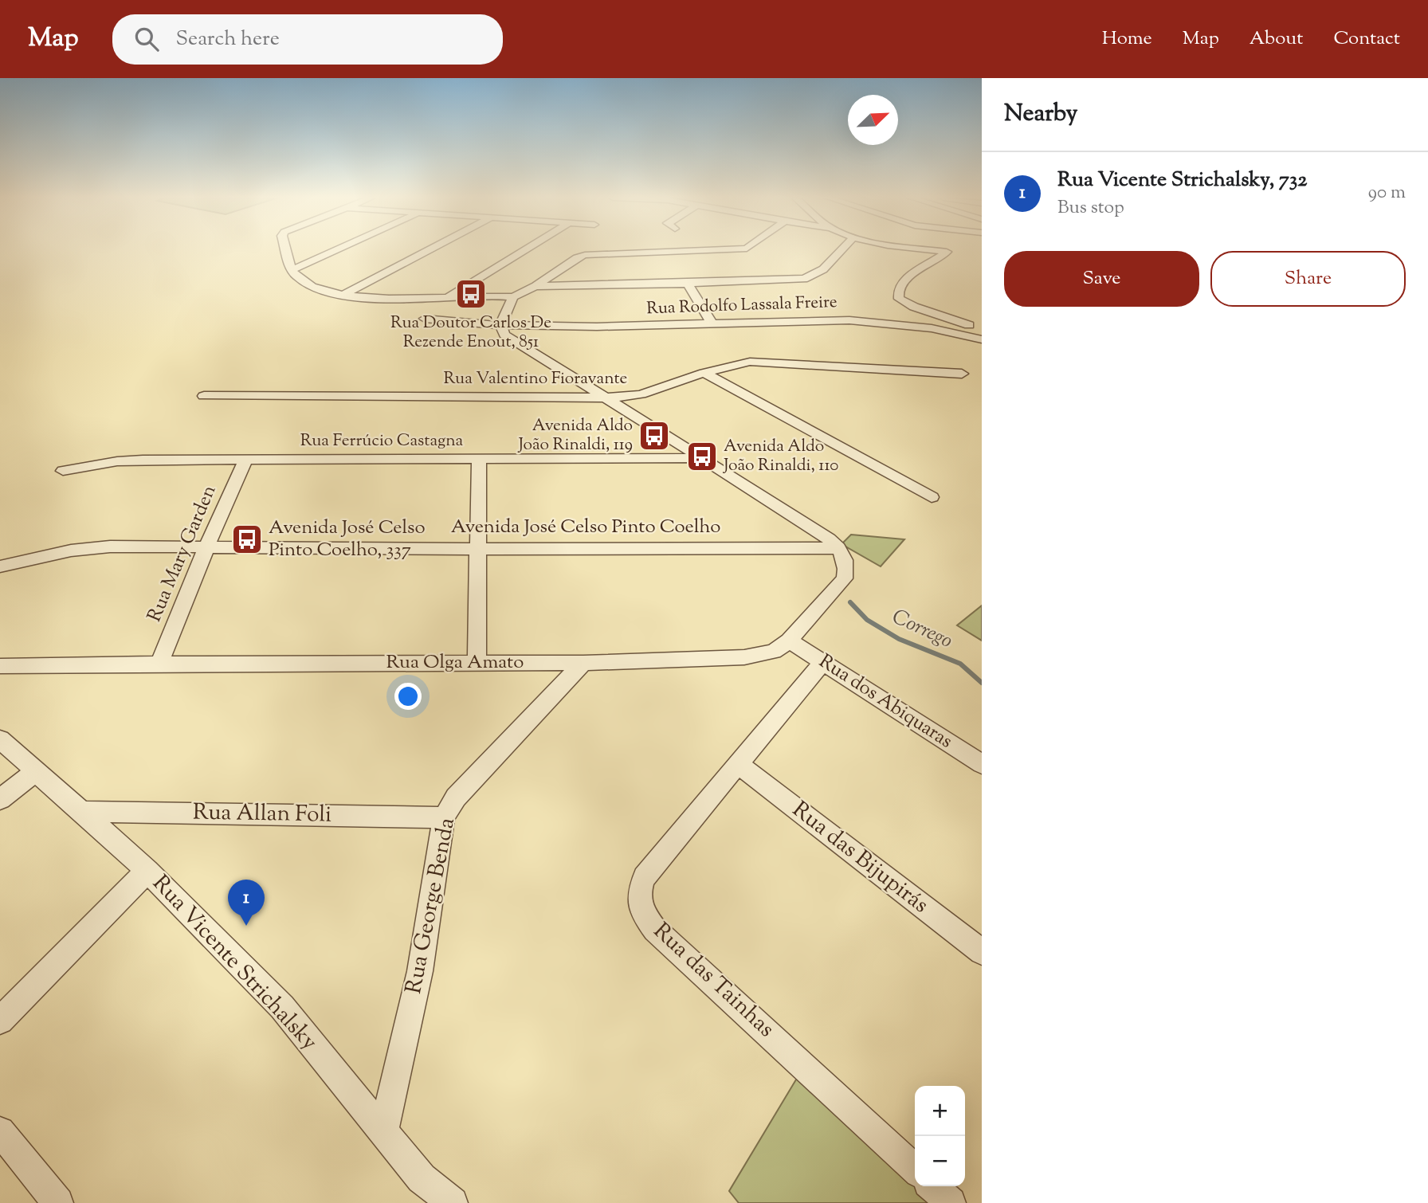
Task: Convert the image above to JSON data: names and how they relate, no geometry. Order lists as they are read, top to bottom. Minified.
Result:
{"streets":{"street":["Rua Rodolfo Lassala Freire","Rua Valentino Fioravante","Rua Ferrúcio Castagna","Avenida José Celso Pinto Coelho","Rua Mary Garden","Rua Olga Amato","Rua dos Abiquaras","Rua Allan Foli","Rua das Bijupirás","Rua George Benda","Rua Vicente Strichalsky","Rua das Tainhas"]},"crossings":[["Rua Ferrúcio Castagna","Rua Mary Garden"],["Avenida José Celso Pinto Coelho","Rua Mary Garden"],["Avenida José Celso Pinto Coelho","Rua Olga Amato"],["Rua Mary Garden","Rua Olga Amato"],["Rua Olga Amato","Rua dos Abiquaras"],["Rua Olga Amato","Rua George Benda"],["Rua dos Abiquaras","Rua das Tainhas"],["Rua Allan Foli","Rua George Benda"],["Rua Allan Foli","Rua Vicente Strichalsky"],["Rua das Bijupirás","Rua das Tainhas"],["Rua George Benda","Rua Vicente Strichalsky"]],"water":["Corrego"],"places":{"bus stop":["Rua Doutor Carlos De Rezende Enout, 851","Avenida Aldo João Rinaldi, 119","Avenida Aldo João Rinaldi, 110","Avenida José Celso Pinto Coelho, 337"]},"north":"top right","page":{"header":"Map","search":"Search here","nav":["Home","Map","About","Contact"],"heading":"Nearby","list":[{"mark":"1","name":"Rua Vicente Strichalsky, 732","note":"Bus stop","value":"90 m"}],"buttons":["Save","Share"],"pins":"1","map_buttons":["+","−"]}}
